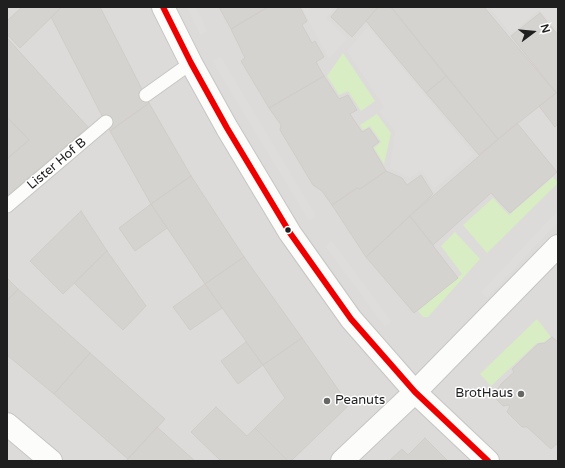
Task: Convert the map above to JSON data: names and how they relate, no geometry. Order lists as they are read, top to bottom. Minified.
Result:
{"streets":{"lane":["Lister Hof B"]},"places":["BrotHaus","Peanuts"],"north":"right"}
